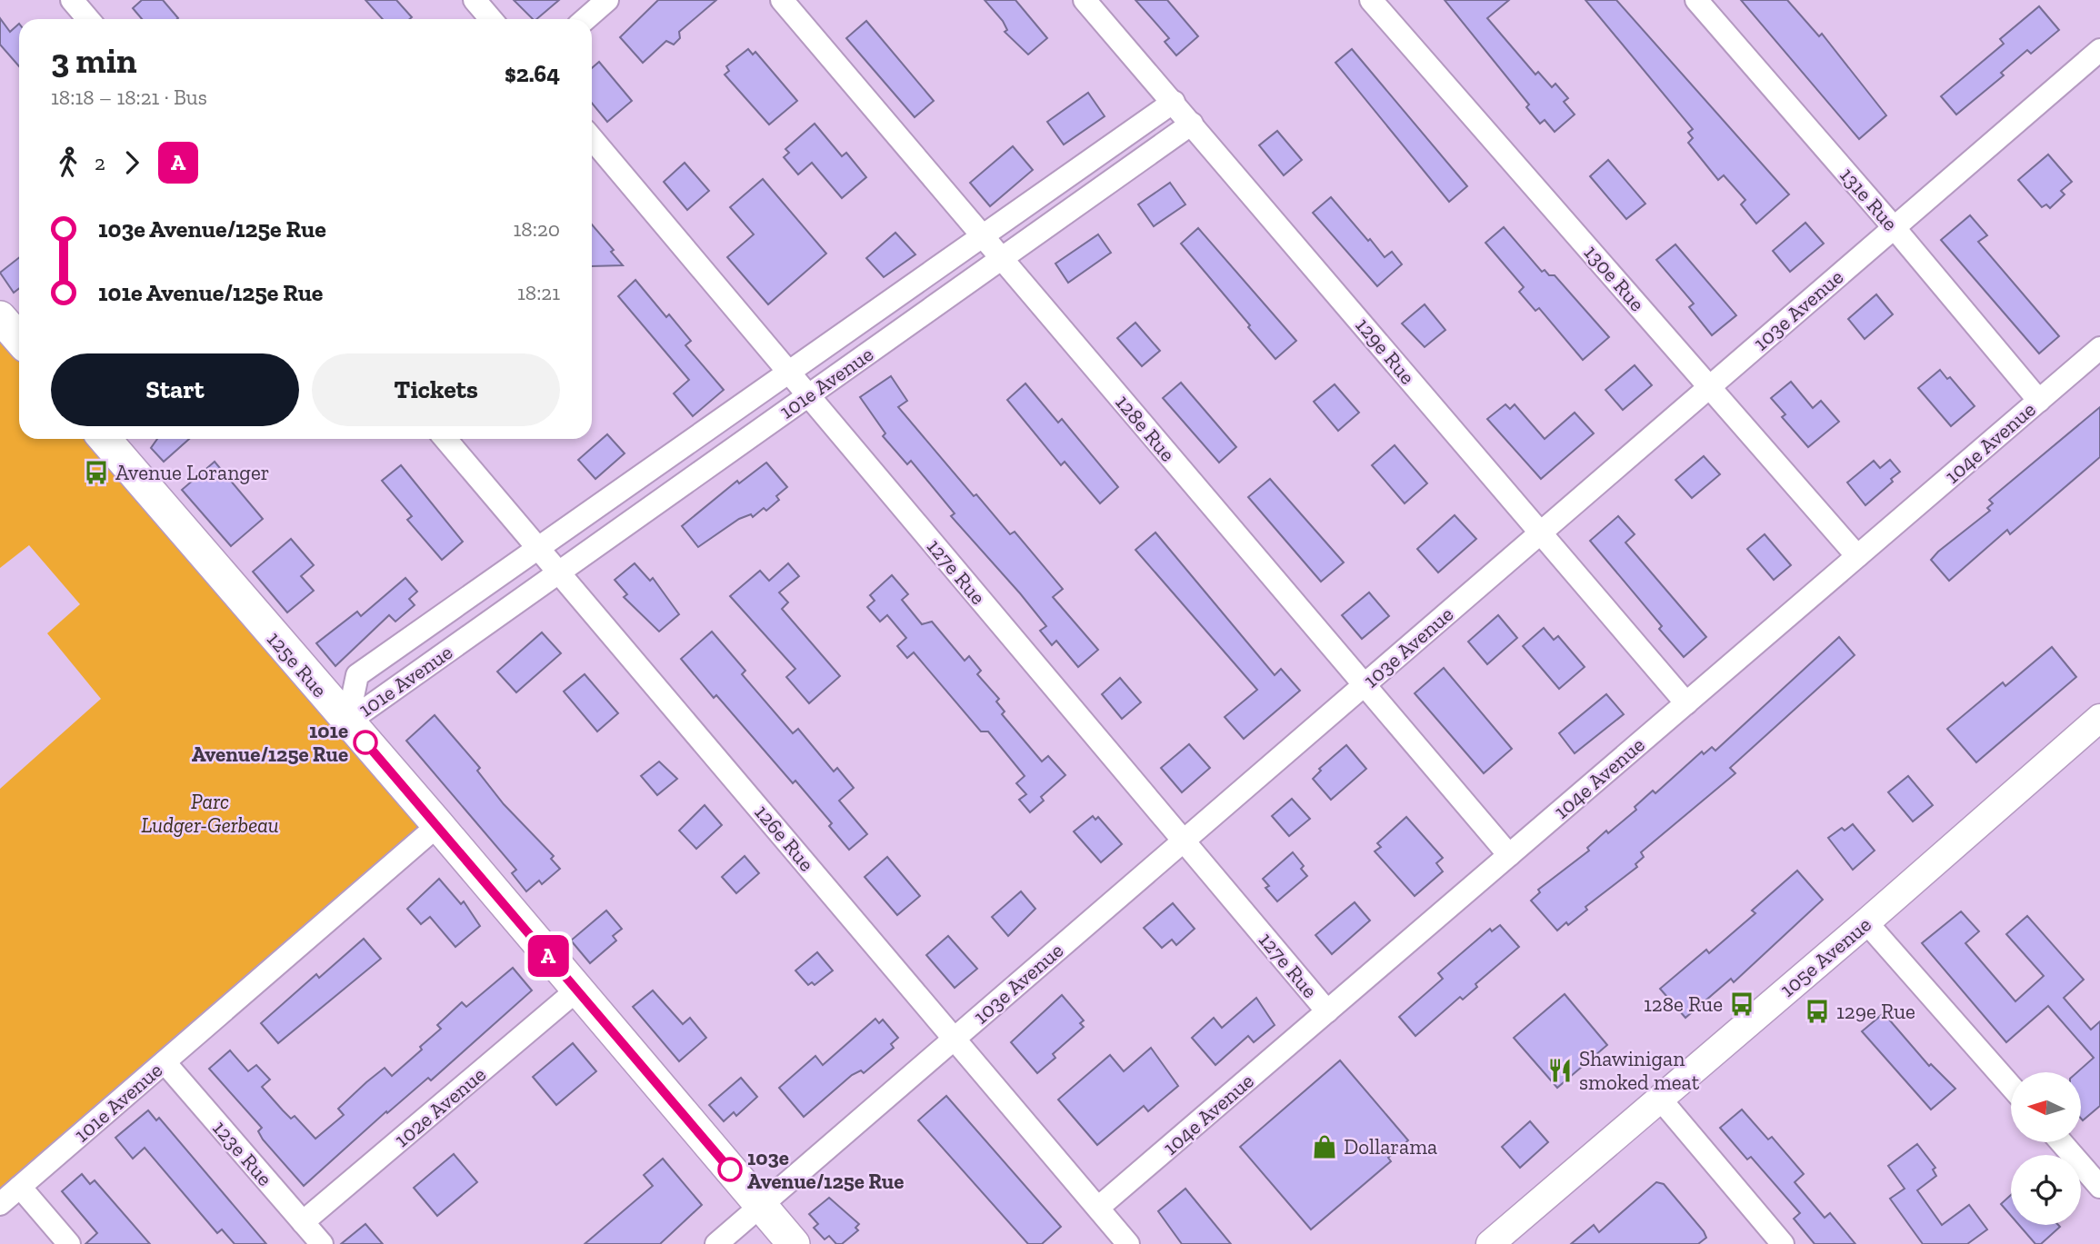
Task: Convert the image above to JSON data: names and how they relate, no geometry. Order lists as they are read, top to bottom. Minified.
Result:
{"streets":{"main road":["125e Rue"],"street":["131e Rue","130e Rue","103e Avenue","129e Rue","101e Avenue","128e Rue","104e Avenue","127e Rue","126e Rue","105e Avenue","102e Avenue","123e Rue"]},"crossings":[["131e Rue","103e Avenue"],["131e Rue","104e Avenue"],["130e Rue","103e Avenue"],["130e Rue","104e Avenue"],["103e Avenue","129e Rue"],["103e Avenue","128e Rue"],["103e Avenue","127e Rue"],["103e Avenue","125e Rue"],["103e Avenue","126e Rue"],["129e Rue","101e Avenue"],["129e Rue","104e Avenue"],["101e Avenue","128e Rue"],["101e Avenue","127e Rue"],["101e Avenue","125e Rue"],["101e Avenue","126e Rue"],["101e Avenue","123e Rue"],["128e Rue","104e Avenue"],["104e Avenue","127e Rue"],["104e Avenue","126e Rue"],["125e Rue","102e Avenue"],["102e Avenue","123e Rue"]],"parks":["Parc Ludger-Gerbeau"],"places":{"bus stop":["Avenue Loranger","128e Rue","129e Rue"],"other":["101e Avenue/125e Rue","103e Avenue/125e Rue"],"restaurant":["Shawinigan smoked meat"],"shop":["Dollarama"]},"lines":["bus line A"],"north":"left","page":{"on_map":"A","heading":["3 min","18:18 – 18:21 · Bus","$2.64"],"legs":["2","A"],"list":[{"name":"103e Avenue/125e Rue","value":"18:20"},{"name":"101e Avenue/125e Rue","value":"18:21"}],"buttons":["Start","Tickets"]}}
